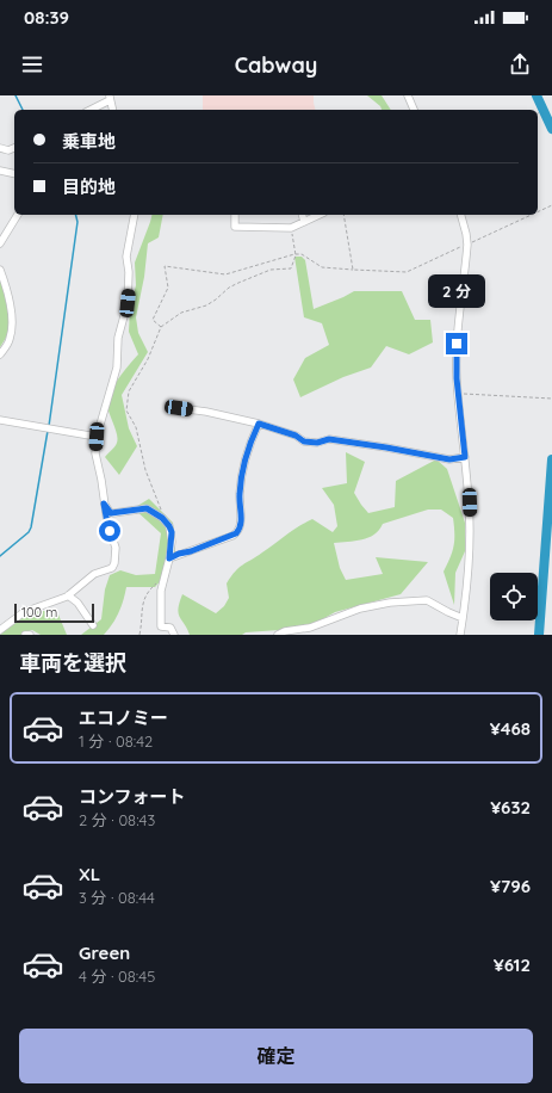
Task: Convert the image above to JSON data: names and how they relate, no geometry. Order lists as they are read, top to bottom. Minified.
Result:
{"scale_bar":"100 m","page":{"status":"08:39","header":"Cabway","banner":["乗車地","目的地"],"bubble":"2 分","scale":"100 m","heading":"車両を選択","list":[{"name":"エコノミー","note":"1 分 · 08:42","value":"¥468"},{"name":"コンフォート","note":"2 分 · 08:43","value":"¥632"},{"name":"XL","note":"3 分 · 08:44","value":"¥796"},{"name":"Green","note":"4 分 · 08:45","value":"¥612"}],"buttons":"確定"}}
